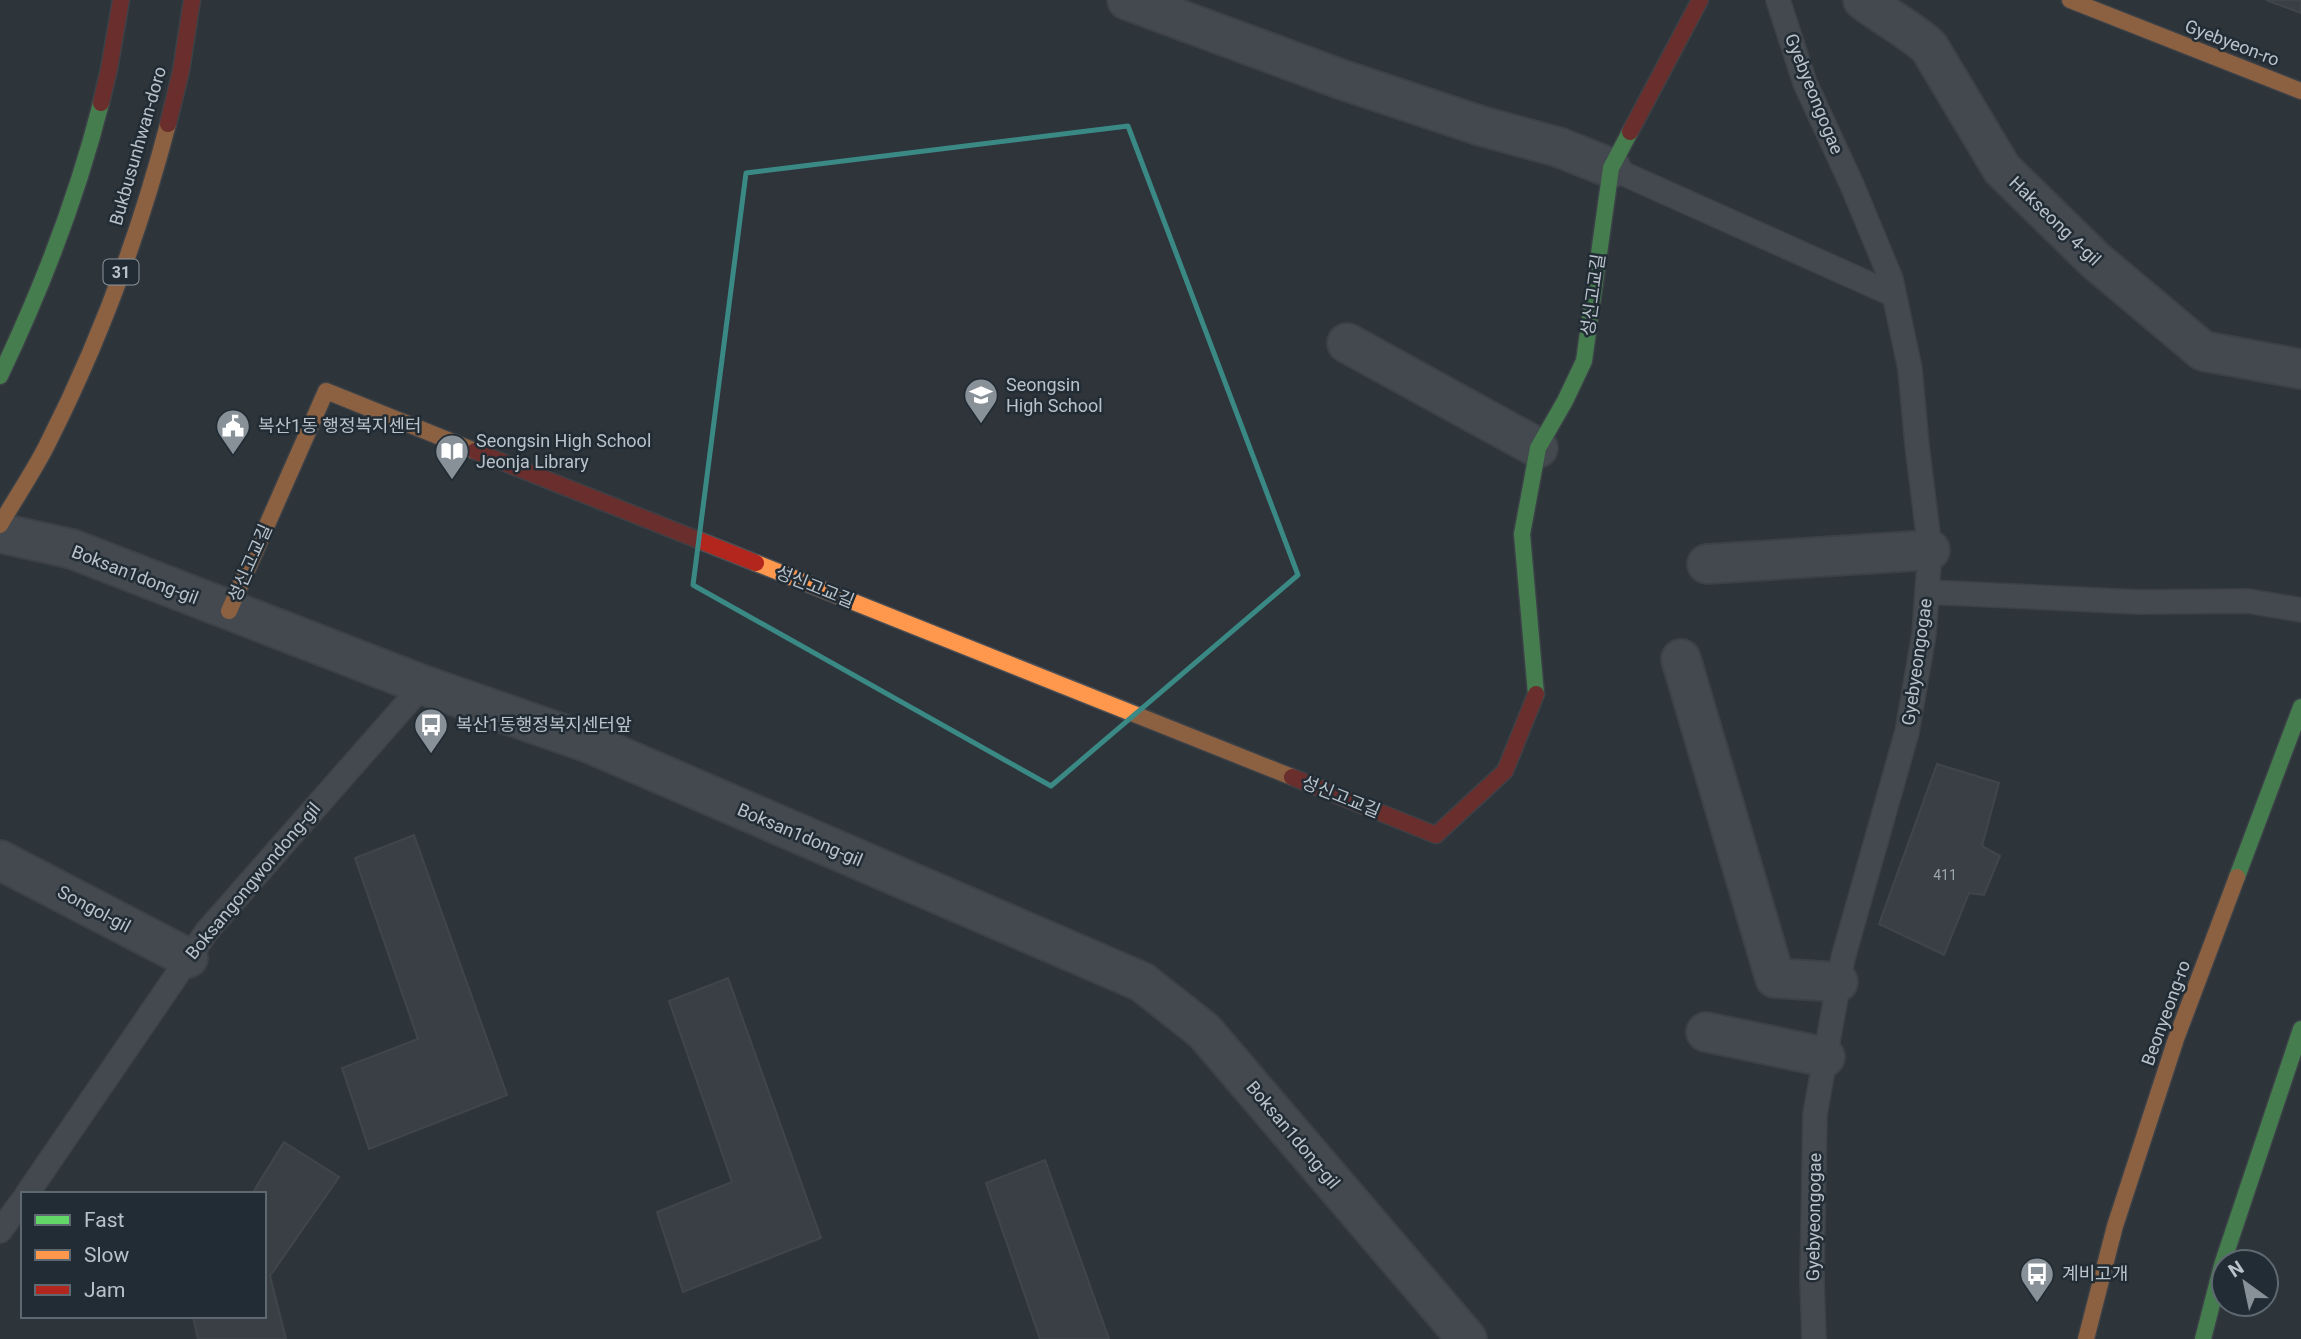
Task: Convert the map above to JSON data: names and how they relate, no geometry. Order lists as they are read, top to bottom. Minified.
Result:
{"streets":{"street":["Gyebyeon-ro","Bukbusunhwan-doro","Hakseong 4-gil","31","성신고교길","Boksan1dong-gil","Songol-gil","Beonyeong-ro"],"lane":["Gyebyeongogae","Boksangongwondong-gil"]},"crossings":[["성신고교길","Boksan1dong-gil"],["Boksan1dong-gil","Boksangongwondong-gil"],["Boksangongwondong-gil","Songol-gil"]],"places":{"school or university":["Seongsin High School"],"public building":["복산1동 행정복지센터"],"library":["Seongsin High School Jeonja Library"],"bus stop":["복산1동행정복지센터앞","계비고개"]},"house_numbers":["411"],"legend":["Fast","Slow","Jam"],"north":"top left"}
